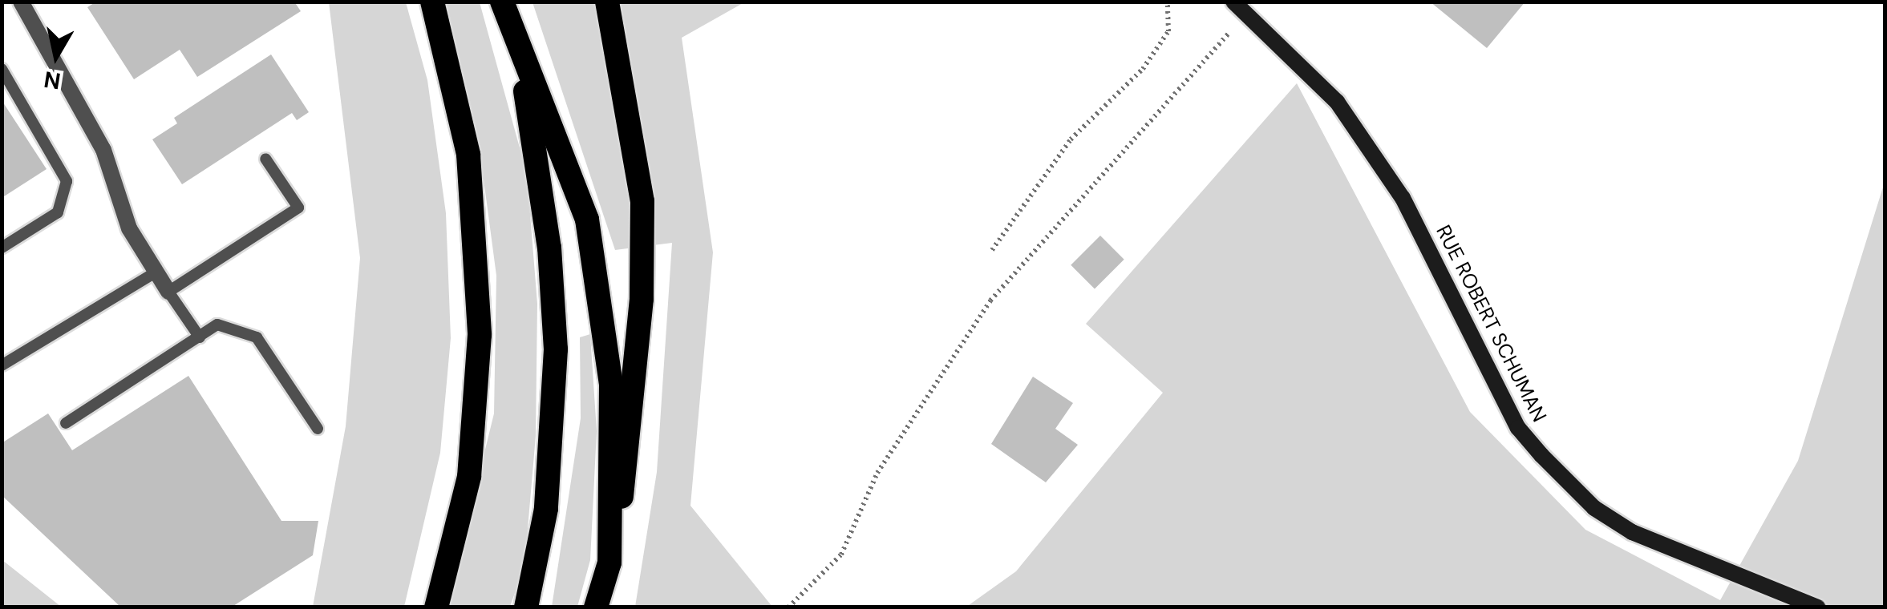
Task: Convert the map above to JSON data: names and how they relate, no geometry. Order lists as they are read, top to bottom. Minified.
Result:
{"streets":{"street":["RUE ROBERT SCHUMAN"]},"north":"bottom"}
